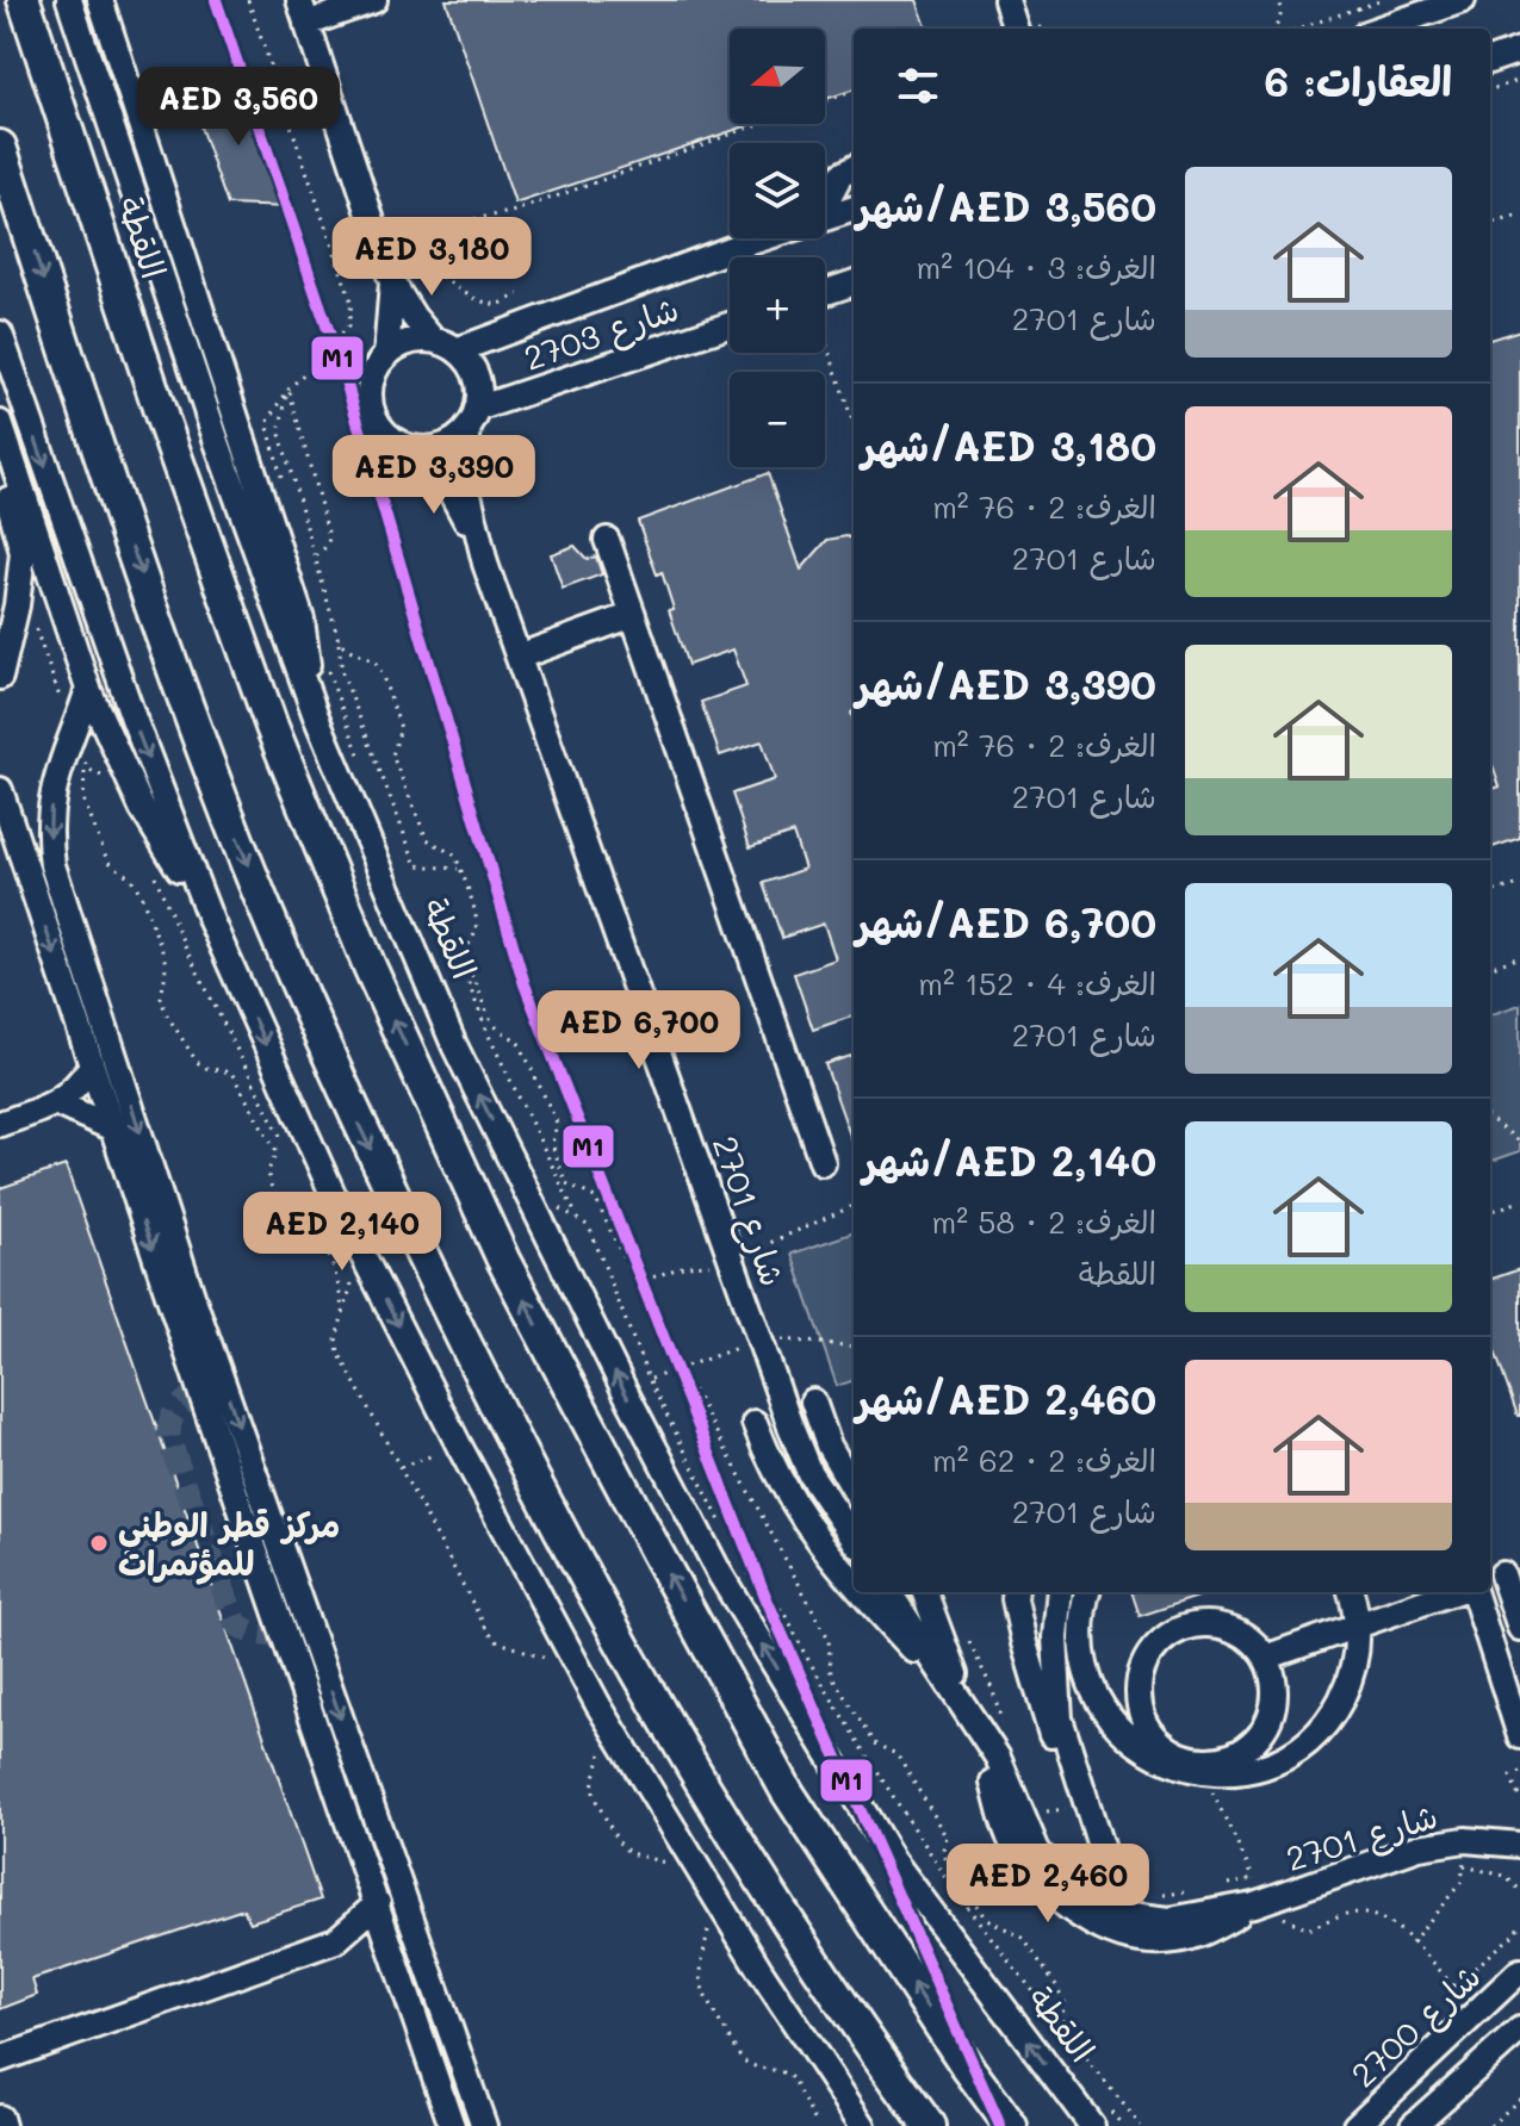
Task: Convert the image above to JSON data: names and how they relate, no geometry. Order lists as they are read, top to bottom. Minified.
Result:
{"streets":{"main road":["اللقطة"],"street":["شارع 2703","شارع 2701","شارع 2700"]},"crossings":[["شارع 2703","شارع 2701"]],"places":["مركز قطر الوطني للمؤتمرات"],"lines":["transit line M1"],"north":"left","page":{"map_buttons":["+","−"],"heading":"العقارات: 6","price":["AED 3,560","AED 3,180","AED 3,390","AED 6,700","AED 2,140","AED 2,460"],"list":[{"name":"AED 3,560/شهر","note":"الغرف: 3 · 104 m² · شارع 2701"},{"name":"AED 3,180/شهر","note":"الغرف: 2 · 76 m² · شارع 2701"},{"name":"AED 3,390/شهر","note":"الغرف: 2 · 76 m² · شارع 2701"},{"name":"AED 6,700/شهر","note":"الغرف: 4 · 152 m² · شارع 2701"},{"name":"AED 2,140/شهر","note":"الغرف: 2 · 58 m² · اللقطة"},{"name":"AED 2,460/شهر","note":"الغرف: 2 · 62 m² · شارع 2701"}]}}
